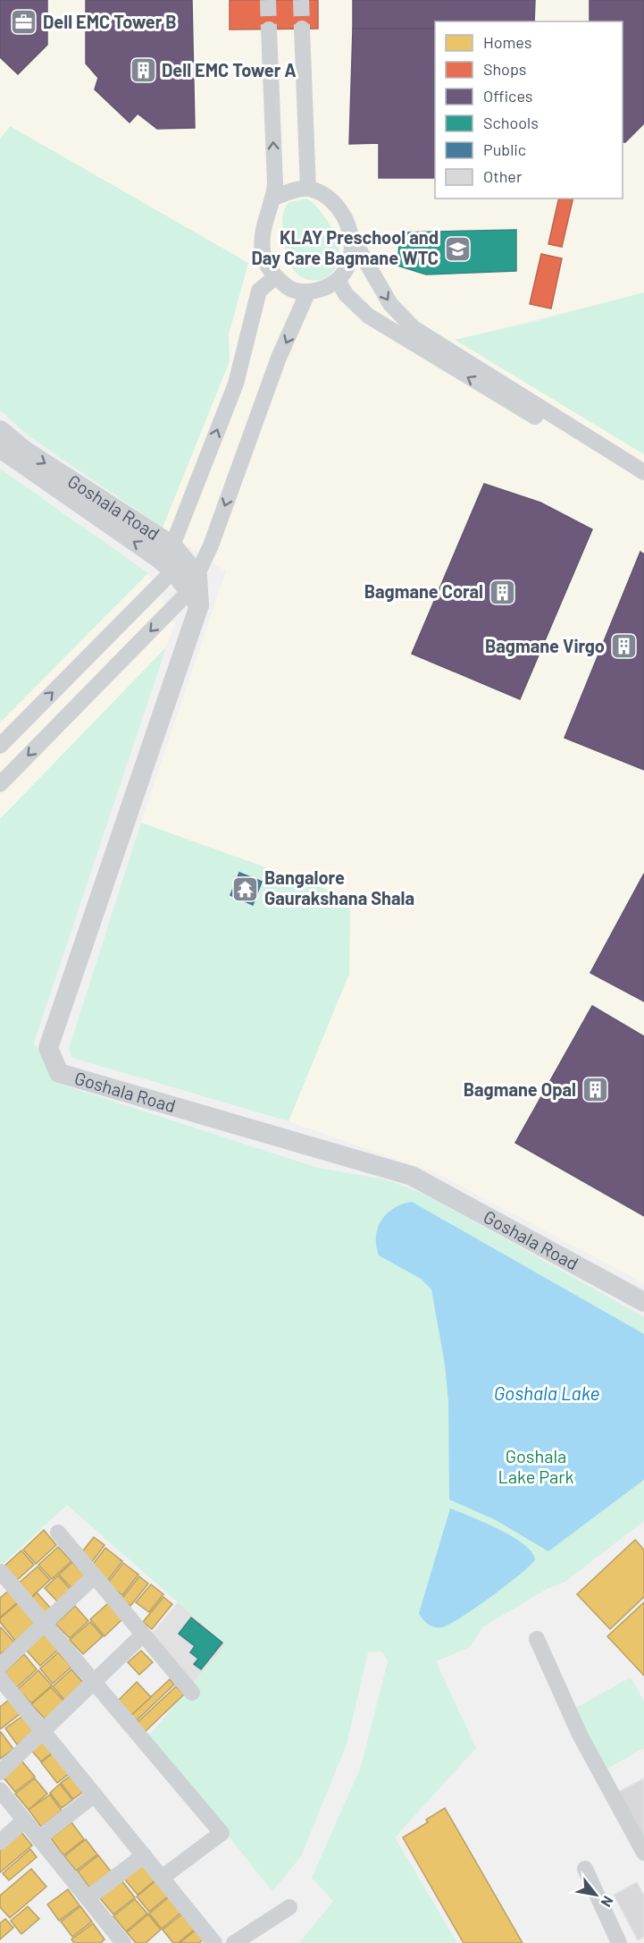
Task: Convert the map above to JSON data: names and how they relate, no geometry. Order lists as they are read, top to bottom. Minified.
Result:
{"streets":{"street":["Goshala Road"]},"water":["Goshala Lake"],"parks":["Goshala Lake Park"],"places":{"office":["Dell EMC Tower B"],"building":["Dell EMC Tower A","Bagmane Coral","Bagmane Virgo","Bagmane Opal"],"school or university":["KLAY Preschool and Day Care Bagmane WTC"],"temple":["Bangalore Gaurakshana Shala"]},"legend":["Homes","Shops","Offices","Schools","Public","Other"],"north":"bottom right"}
